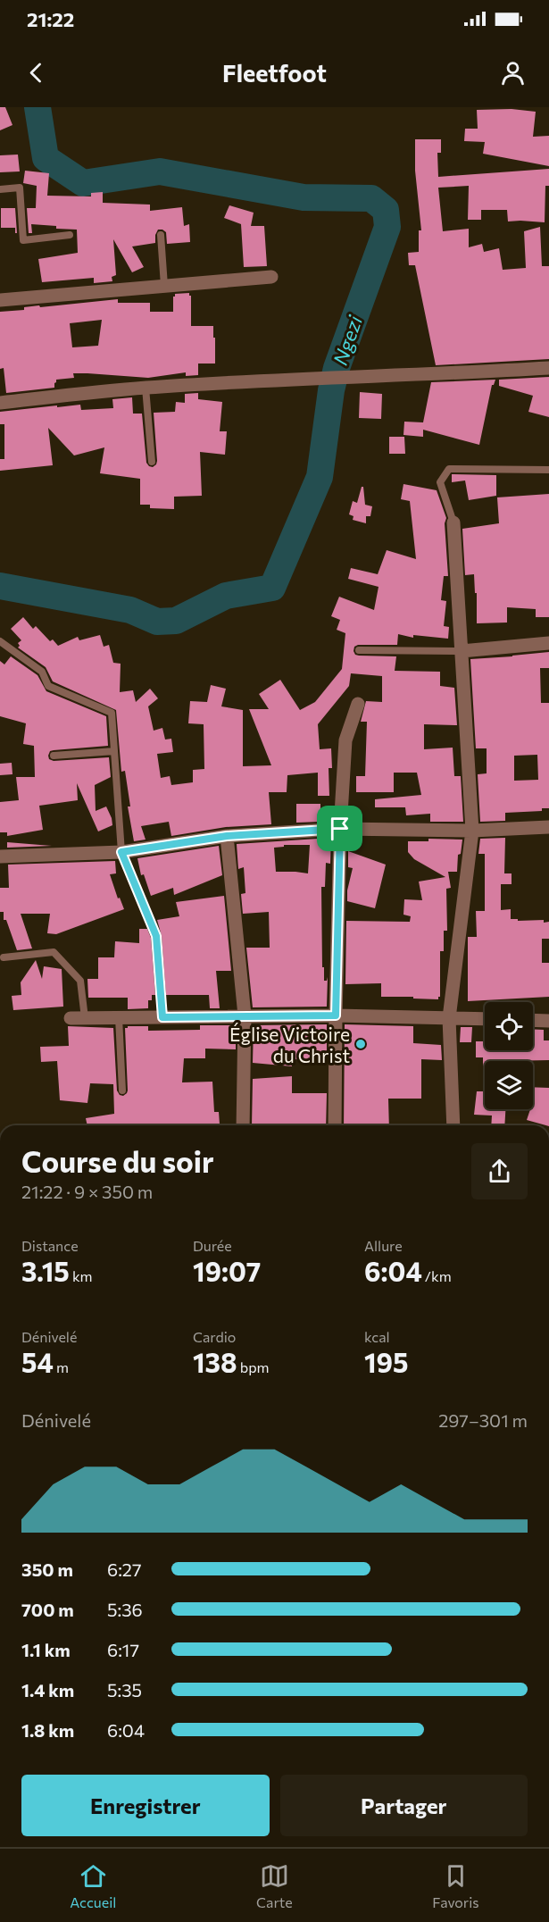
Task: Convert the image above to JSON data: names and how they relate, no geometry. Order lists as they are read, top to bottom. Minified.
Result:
{"water":["Ngezi"],"places":["Église Victoire du Christ"],"page":{"status":"21:22","header":"Fleetfoot","heading":["Course du soir","21:22 · 9 × 350 m"],"stats":[["Distance","3.15 km"],["Durée","19:07"],["Allure","6:04 /km"],["Dénivelé","54 m"],["Cardio","138 bpm"],["kcal","195"]],"chart":["Dénivelé","297–301 m"],"list":[{"name":"350 m","note":"6:27"},{"name":"700 m","note":"5:36"},{"name":"1.1 km","note":"6:17"},{"name":"1.4 km","note":"5:35"},{"name":"1.8 km","note":"6:04"}],"buttons":["Enregistrer","Partager"],"tabs":["Accueil","Carte","Favoris"]}}
